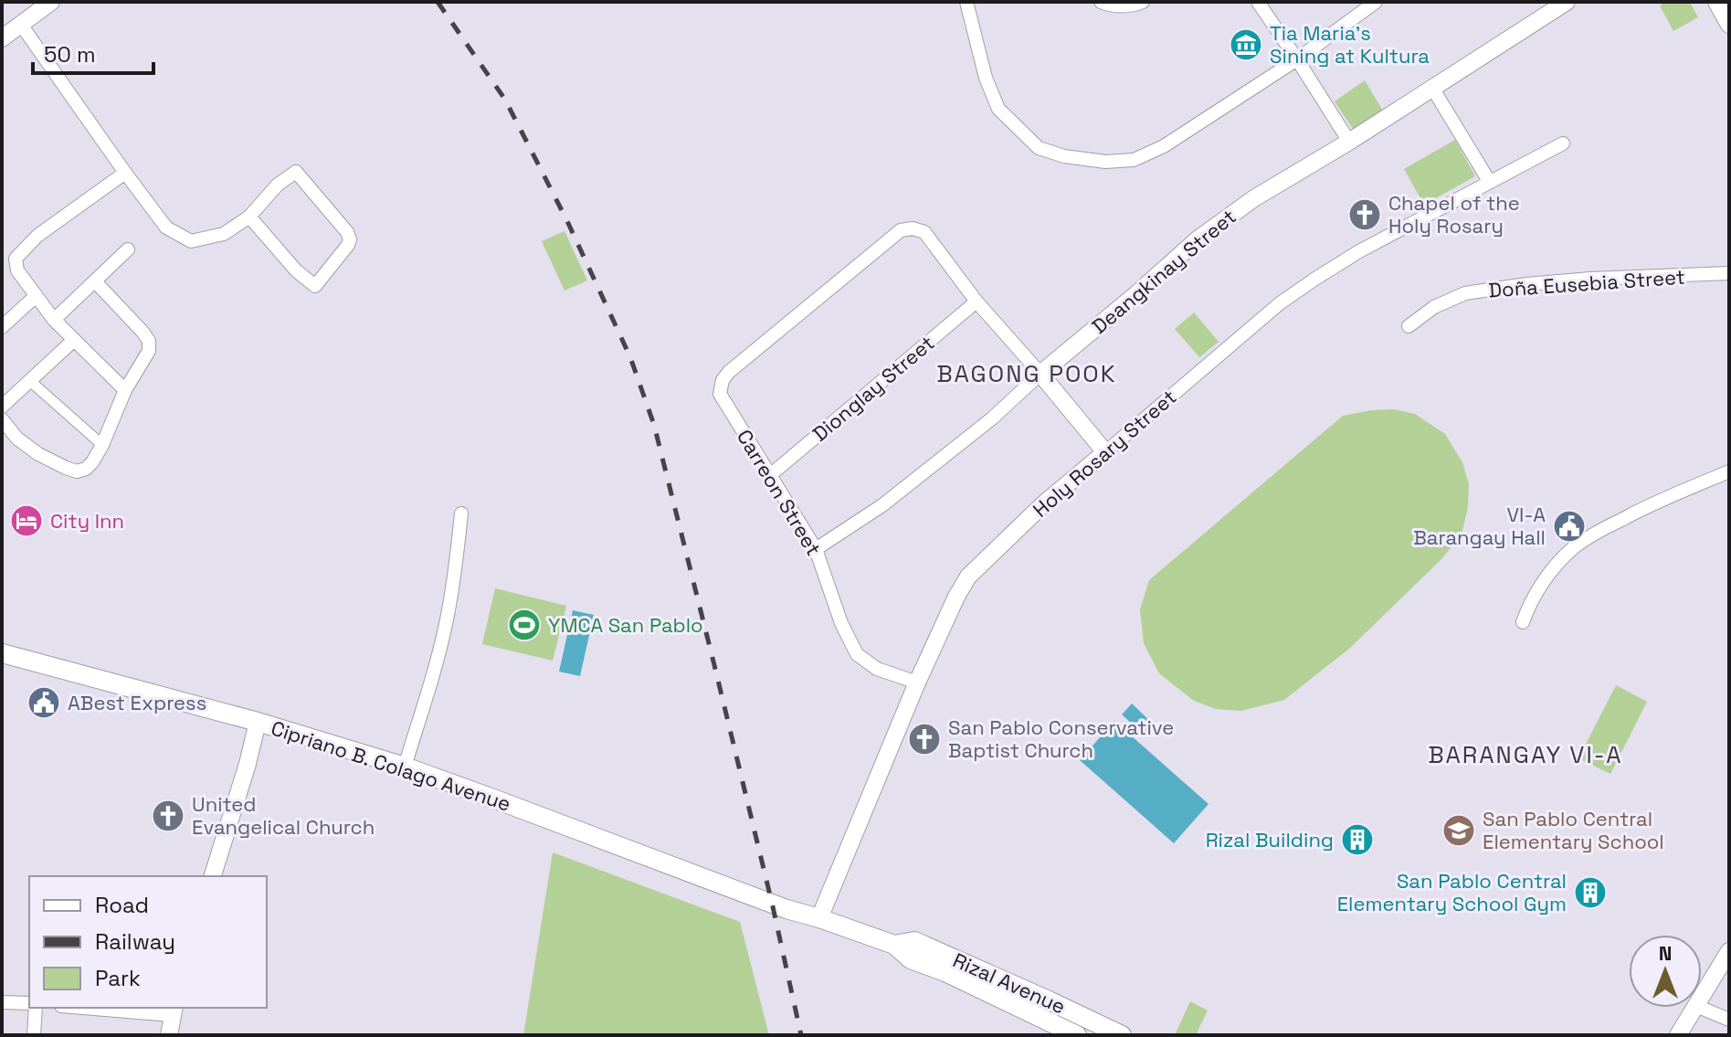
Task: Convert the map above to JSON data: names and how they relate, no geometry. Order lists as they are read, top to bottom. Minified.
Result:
{"streets":{"main road":["Cipriano B. Colago Avenue","Rizal Avenue"],"street":["Deangkinay Street","Doña Eusebia Street","Dionglay Street","Holy Rosary Street","Carreon Street"]},"crossings":[["Deangkinay Street","Carreon Street"],["Dionglay Street","Carreon Street"],["Holy Rosary Street","Carreon Street"],["Holy Rosary Street","Rizal Avenue"],["Cipriano B. Colago Avenue","Rizal Avenue"]],"districts":["BAGONG POOK","BARANGAY VI-A"],"places":{"museum":["Tia Maria's Sining at Kultura"],"church":["Chapel of the Holy Rosary","San Pablo Conservative Baptist Church","United Evangelical Church"],"hotel":["City Inn"],"public building":["VI-A Barangay Hall","ABest Express"],"sports":["YMCA San Pablo"],"school or university":["San Pablo Central Elementary School"],"building":["Rizal Building","San Pablo Central Elementary School Gym"]},"legend":["Road","Railway","Park"],"scale_bar":"50 m","north":"top"}
